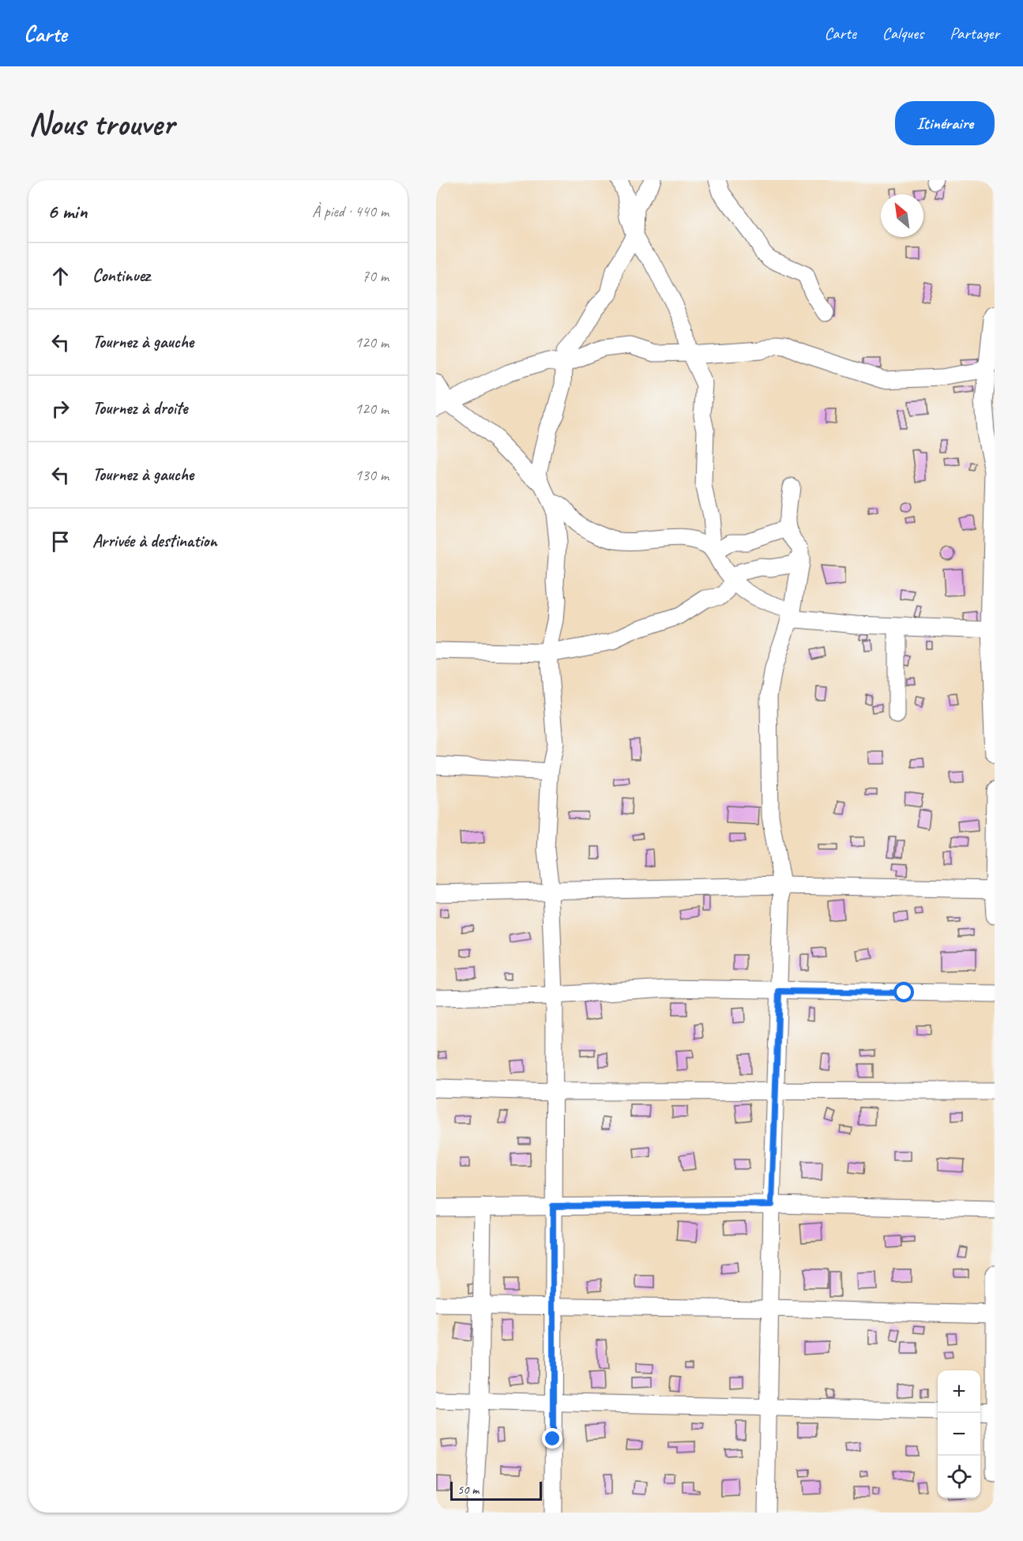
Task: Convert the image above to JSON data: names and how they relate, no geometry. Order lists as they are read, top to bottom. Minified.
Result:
{"scale_bar":"50 m","north":"top left","page":{"header":"Carte","nav":["Carte","Calques","Partager"],"buttons":"Itinéraire","title":"Nous trouver","heading":["6 min","À pied · 440 m"],"list":[["Continuez","70 m"],["Tournez à gauche","120 m"],["Tournez à droite","120 m"],["Tournez à gauche","130 m"],"Arrivée à destination"],"map_buttons":["+","−"],"scale":"50 m"}}
